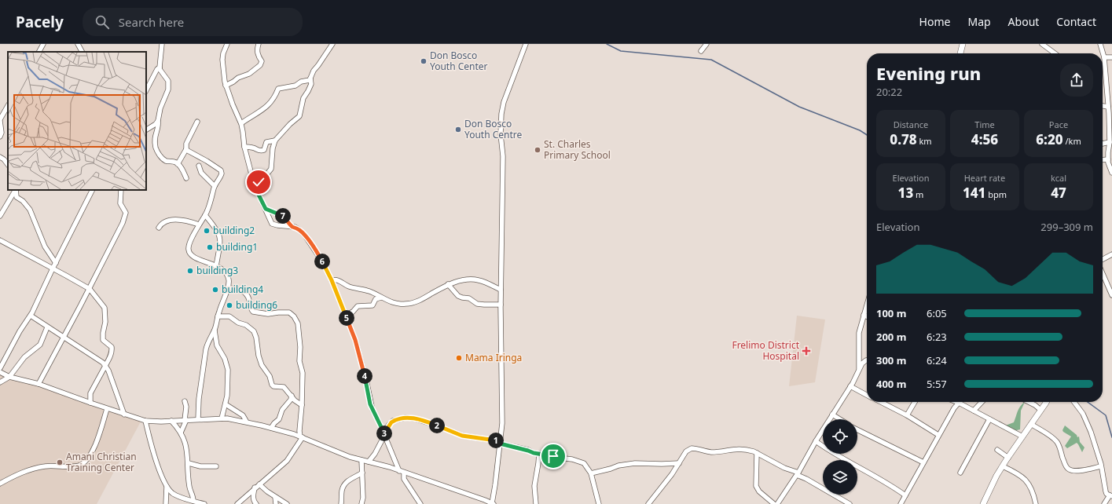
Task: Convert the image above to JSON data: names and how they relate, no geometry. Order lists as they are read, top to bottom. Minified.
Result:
{"places":{"other":["Don Bosco Youth Center","Don Bosco Youth Centre","St. Charles Primary School","building2","building1","building3","building4","building6","Mama Iringa","Amani Christian Training Center"],"health":["Frelimo District Hospital"]},"page":{"header":"Pacely","search":"Search here","nav":["Home","Map","About","Contact"],"heading":["Evening run","20:22"],"stats":[["Distance","0.78 km"],["Time","4:56"],["Pace","6:20 /km"],["Elevation","13 m"],["Heart rate","141 bpm"],["kcal","47"]],"pins":["7","6","5","4","2","3","1"],"chart":["Elevation","299–309 m"],"list":[{"name":"100 m","note":"6:05"},{"name":"200 m","note":"6:23"},{"name":"300 m","note":"6:24"},{"name":"400 m","note":"5:57"}]}}
